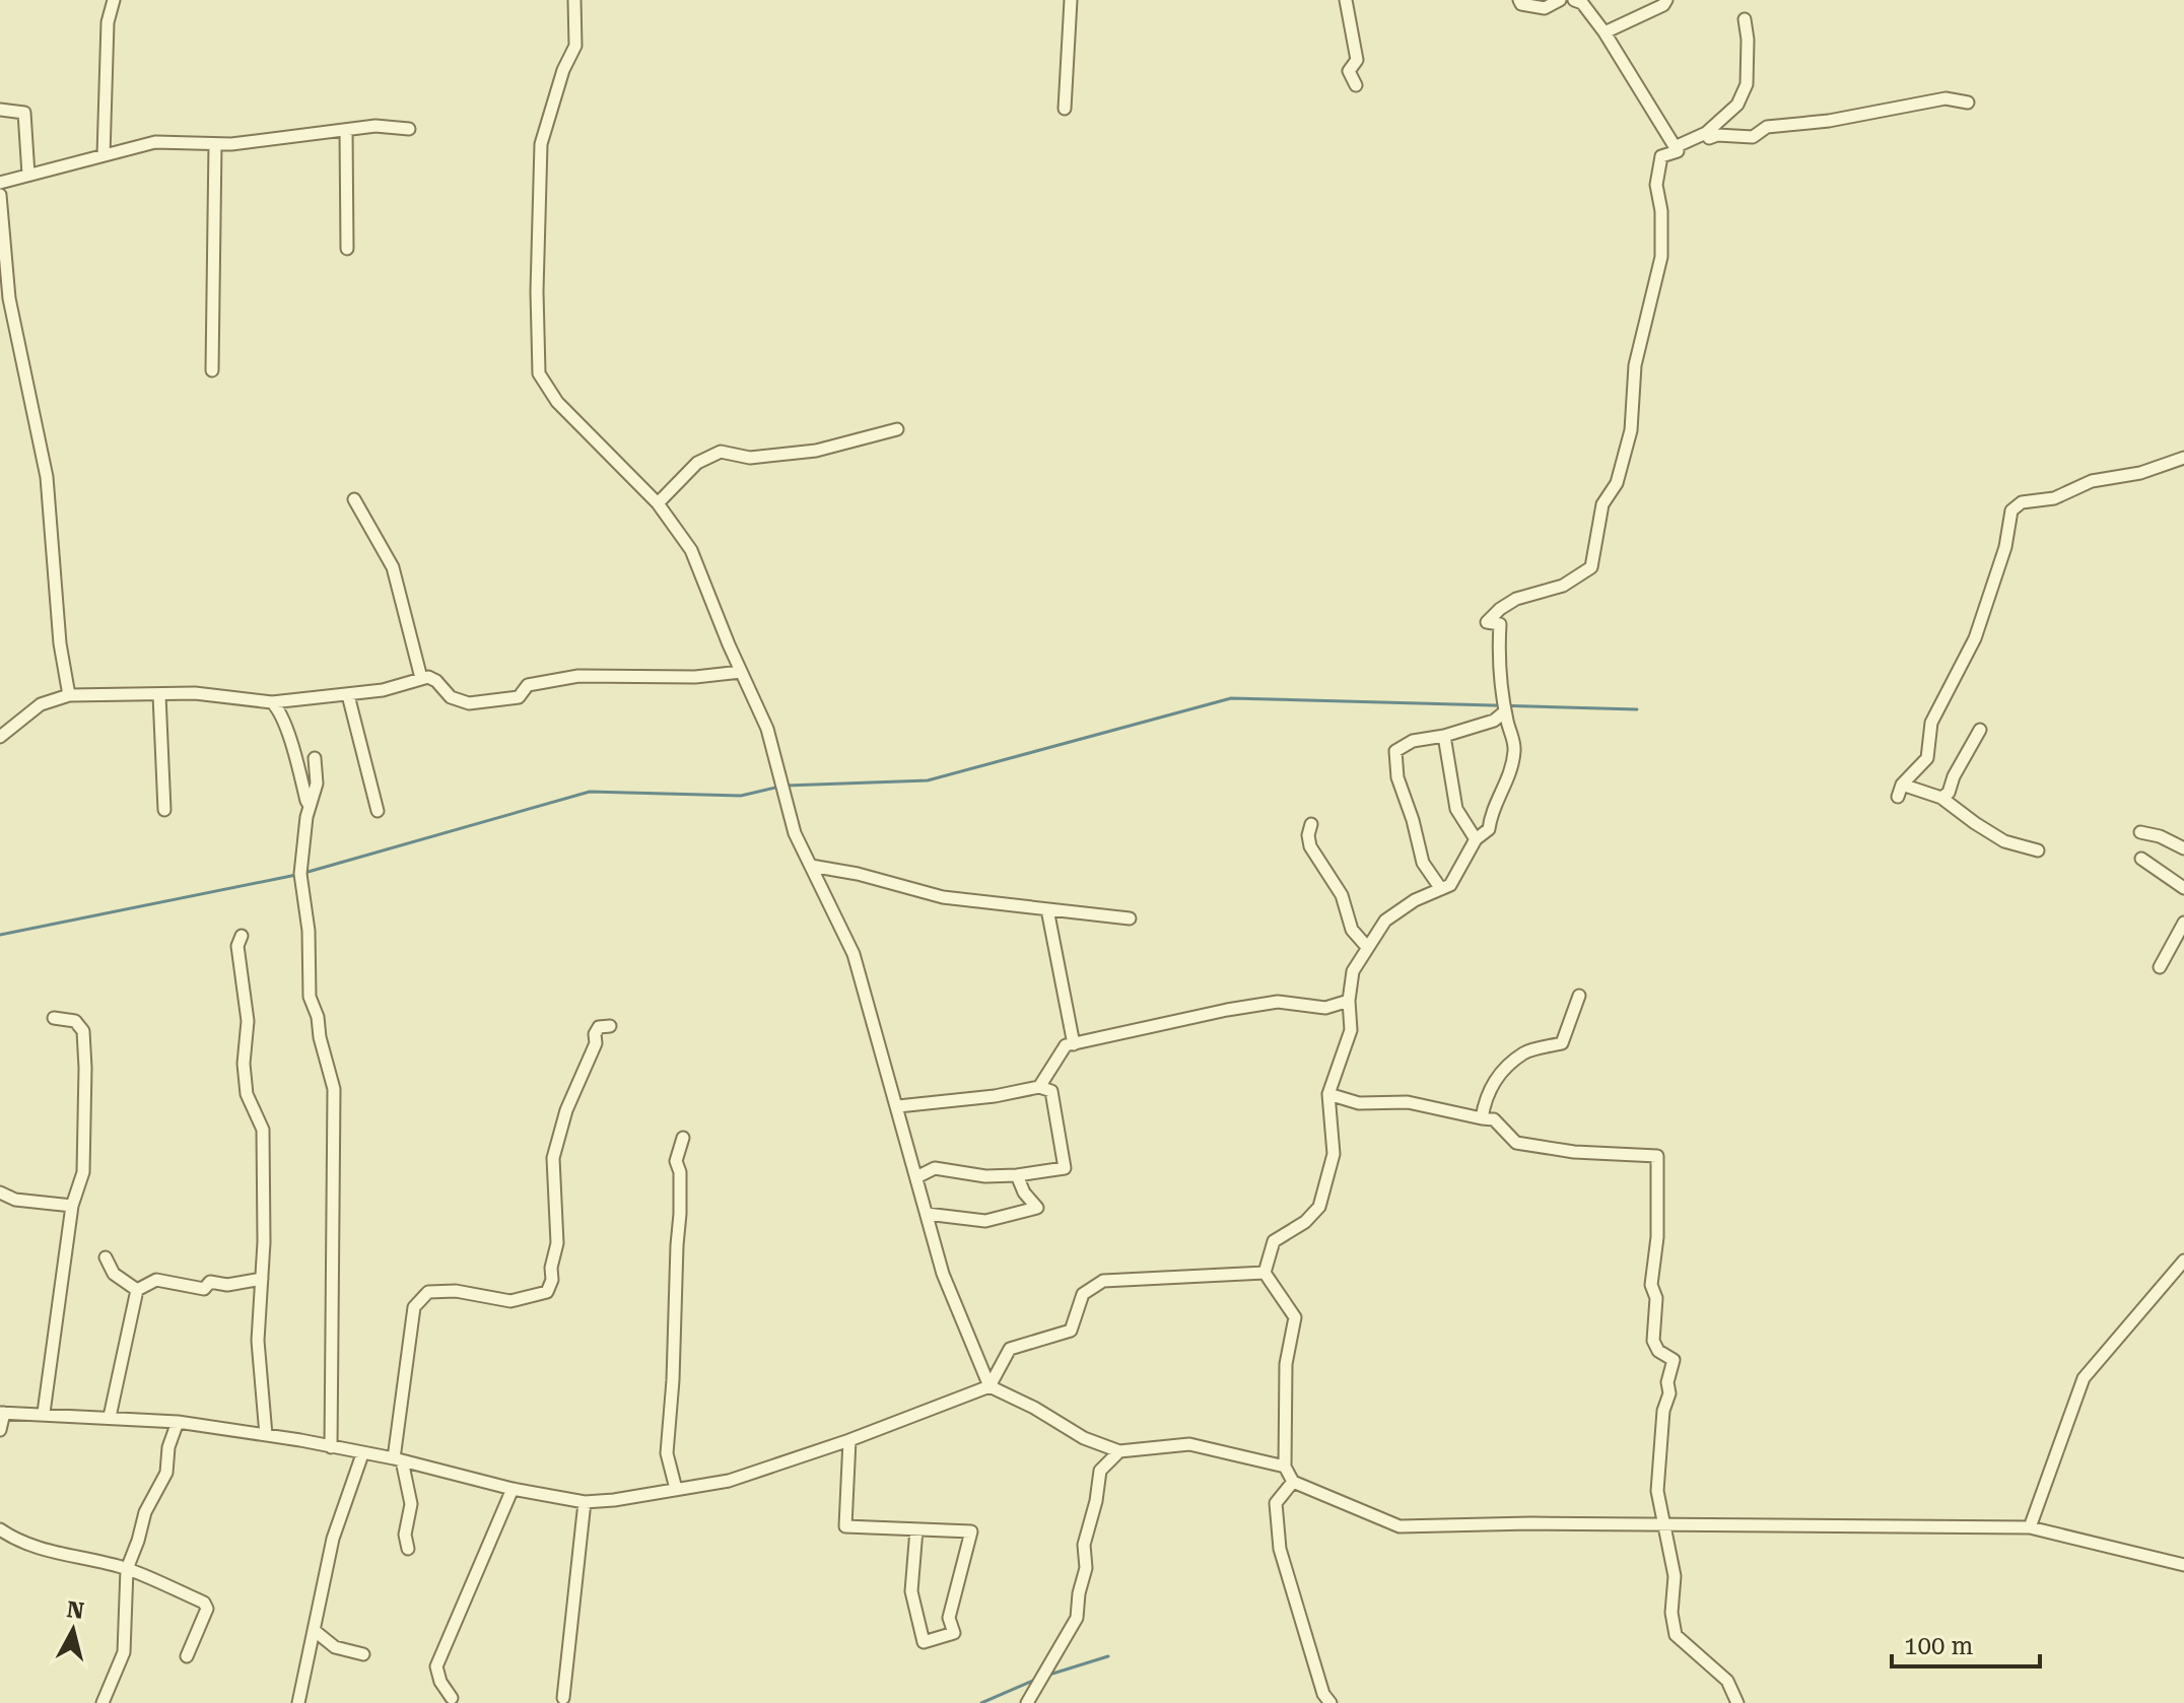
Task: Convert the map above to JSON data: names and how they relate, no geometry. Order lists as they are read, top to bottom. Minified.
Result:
{"scale_bar":"100 m","north":"top"}
